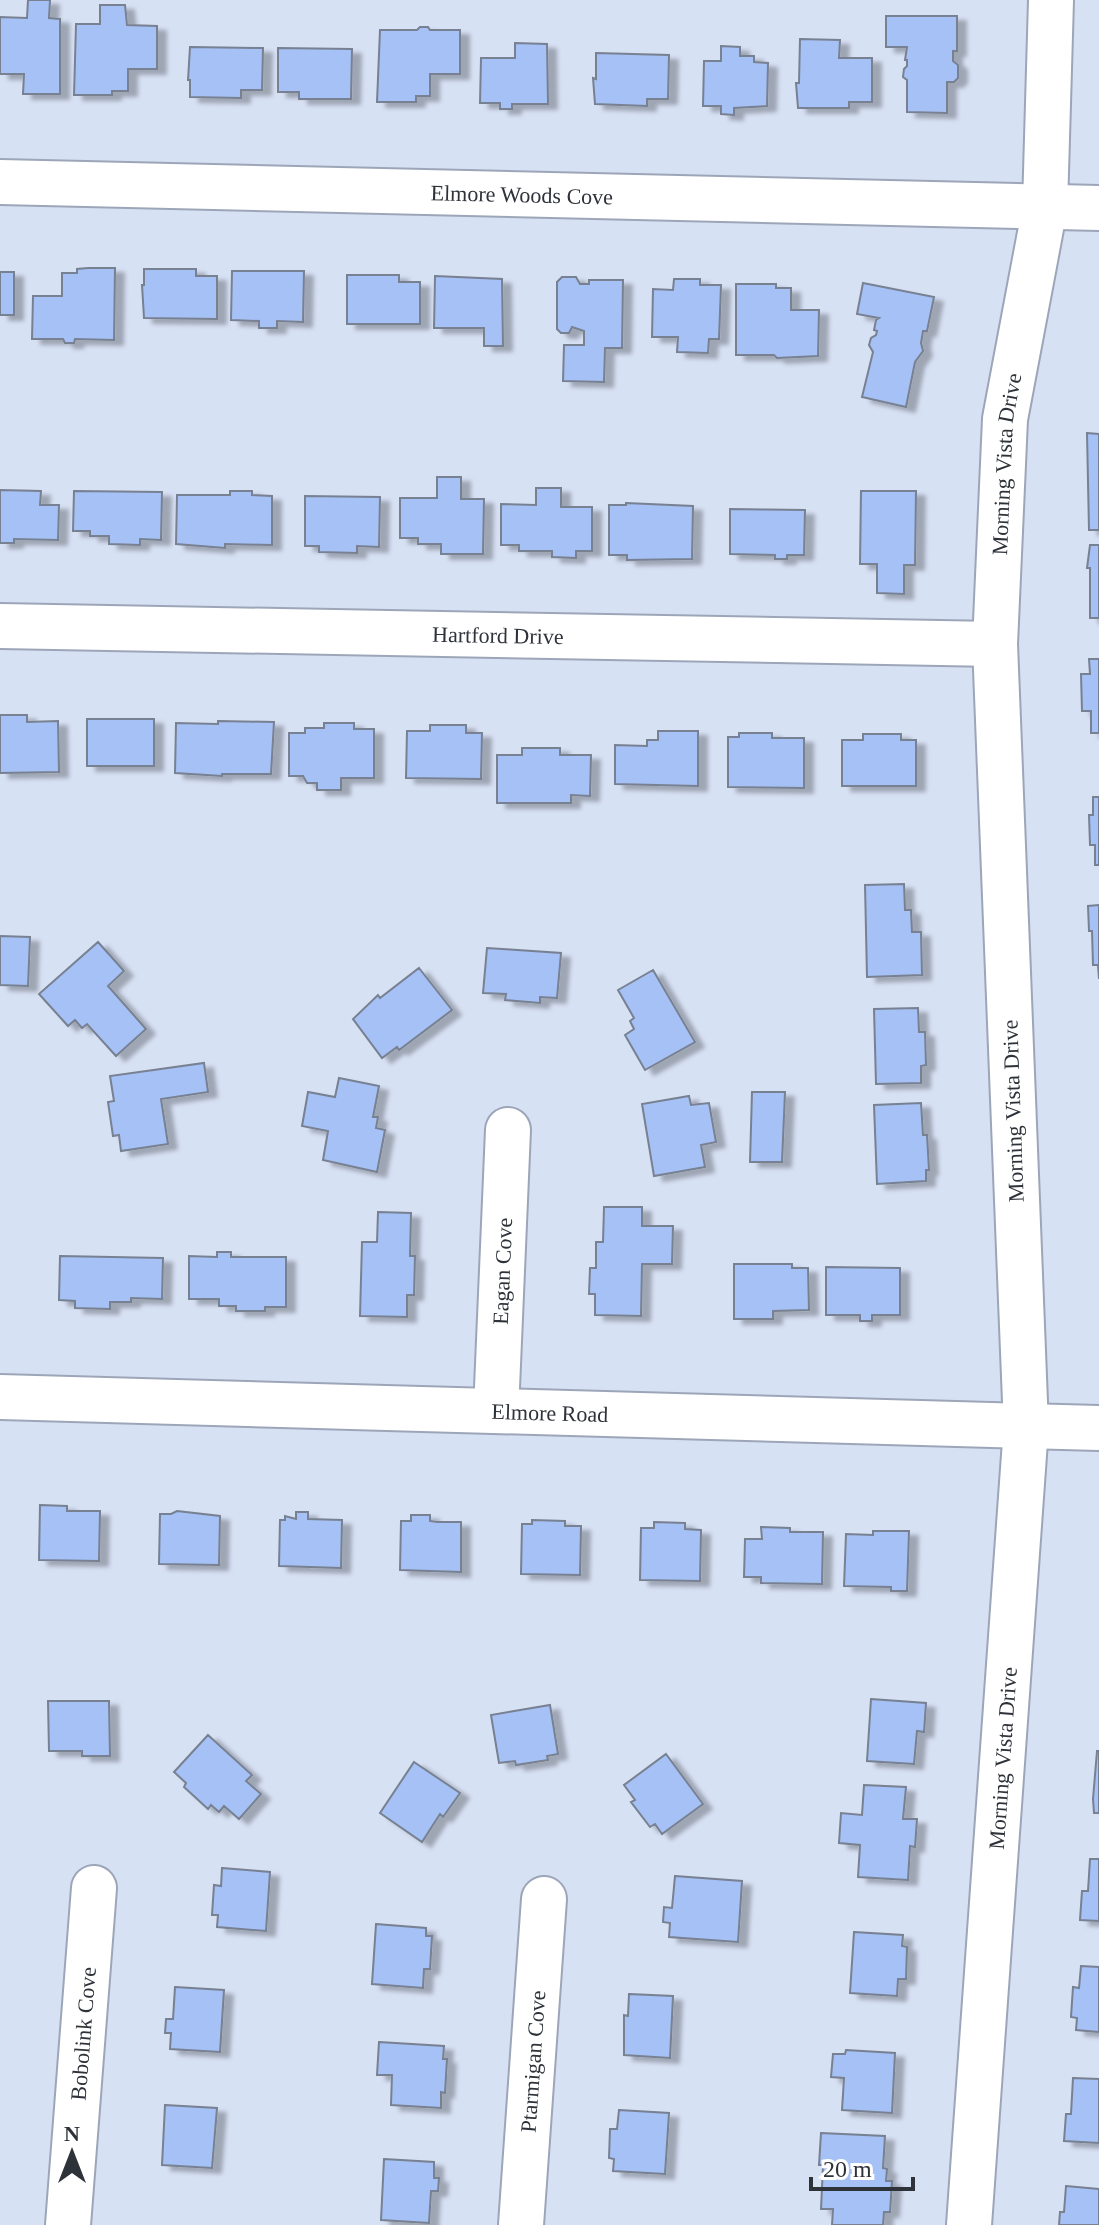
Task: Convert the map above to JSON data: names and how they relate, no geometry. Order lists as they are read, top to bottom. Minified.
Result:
{"streets":{"street":["Elmore Woods Cove","Morning Vista Drive","Hartford Drive","Eagan Cove","Elmore Road","Bobolink Cove","Ptarmigan Cove"]},"crossings":[["Elmore Woods Cove","Morning Vista Drive"],["Morning Vista Drive","Hartford Drive"],["Morning Vista Drive","Elmore Road"],["Eagan Cove","Elmore Road"]],"scale_bar":"20 m","north":"top"}
